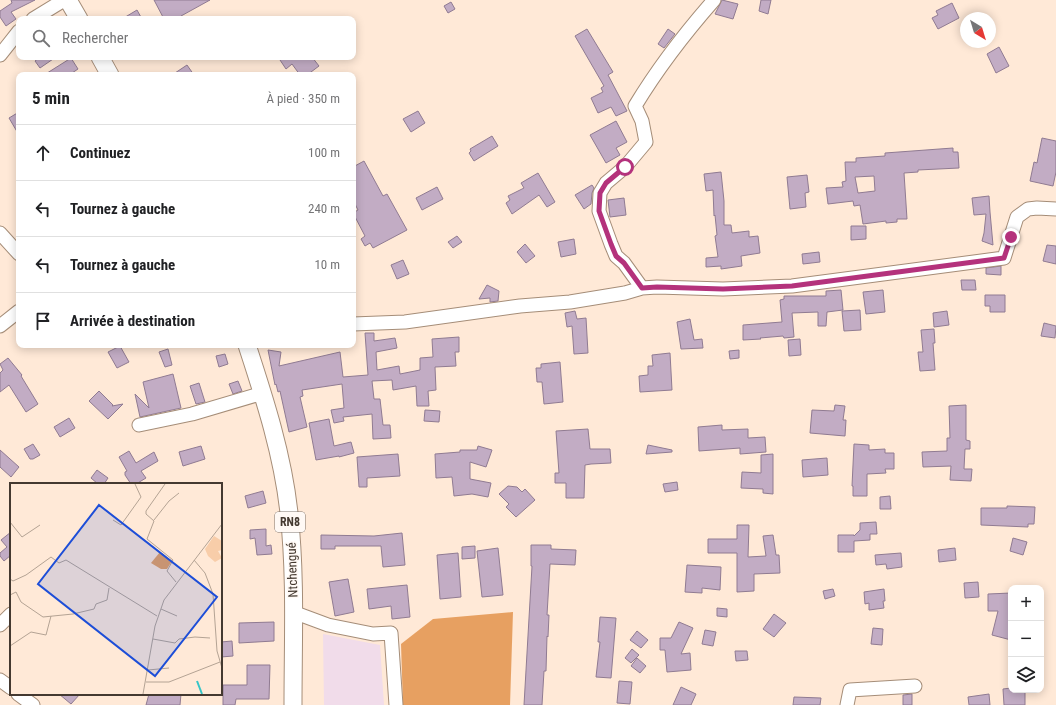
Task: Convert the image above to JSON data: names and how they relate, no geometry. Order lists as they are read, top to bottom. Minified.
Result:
{"streets":{"main road":["RN8","Ntchengué"]},"north":"bottom right","page":{"search":"Rechercher","heading":["5 min","À pied · 350 m"],"list":[["Continuez","100 m"],["Tournez à gauche","240 m"],["Tournez à gauche","10 m"],"Arrivée à destination"],"map_buttons":["+","−"]}}
